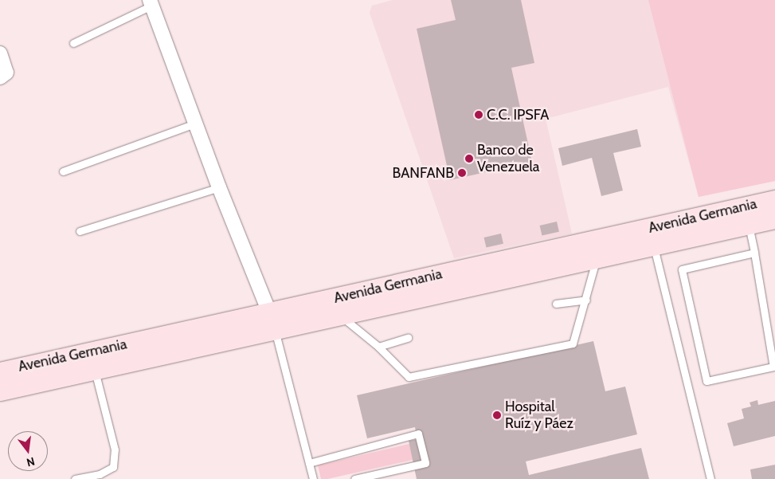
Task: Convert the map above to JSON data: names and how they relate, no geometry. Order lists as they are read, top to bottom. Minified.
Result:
{"streets":{"street":["Avenida Germania"]},"places":["C.C. IPSFA","Banco de Venezuela","BANFANB","Hospital Ruíz y Páez"],"north":"bottom"}
